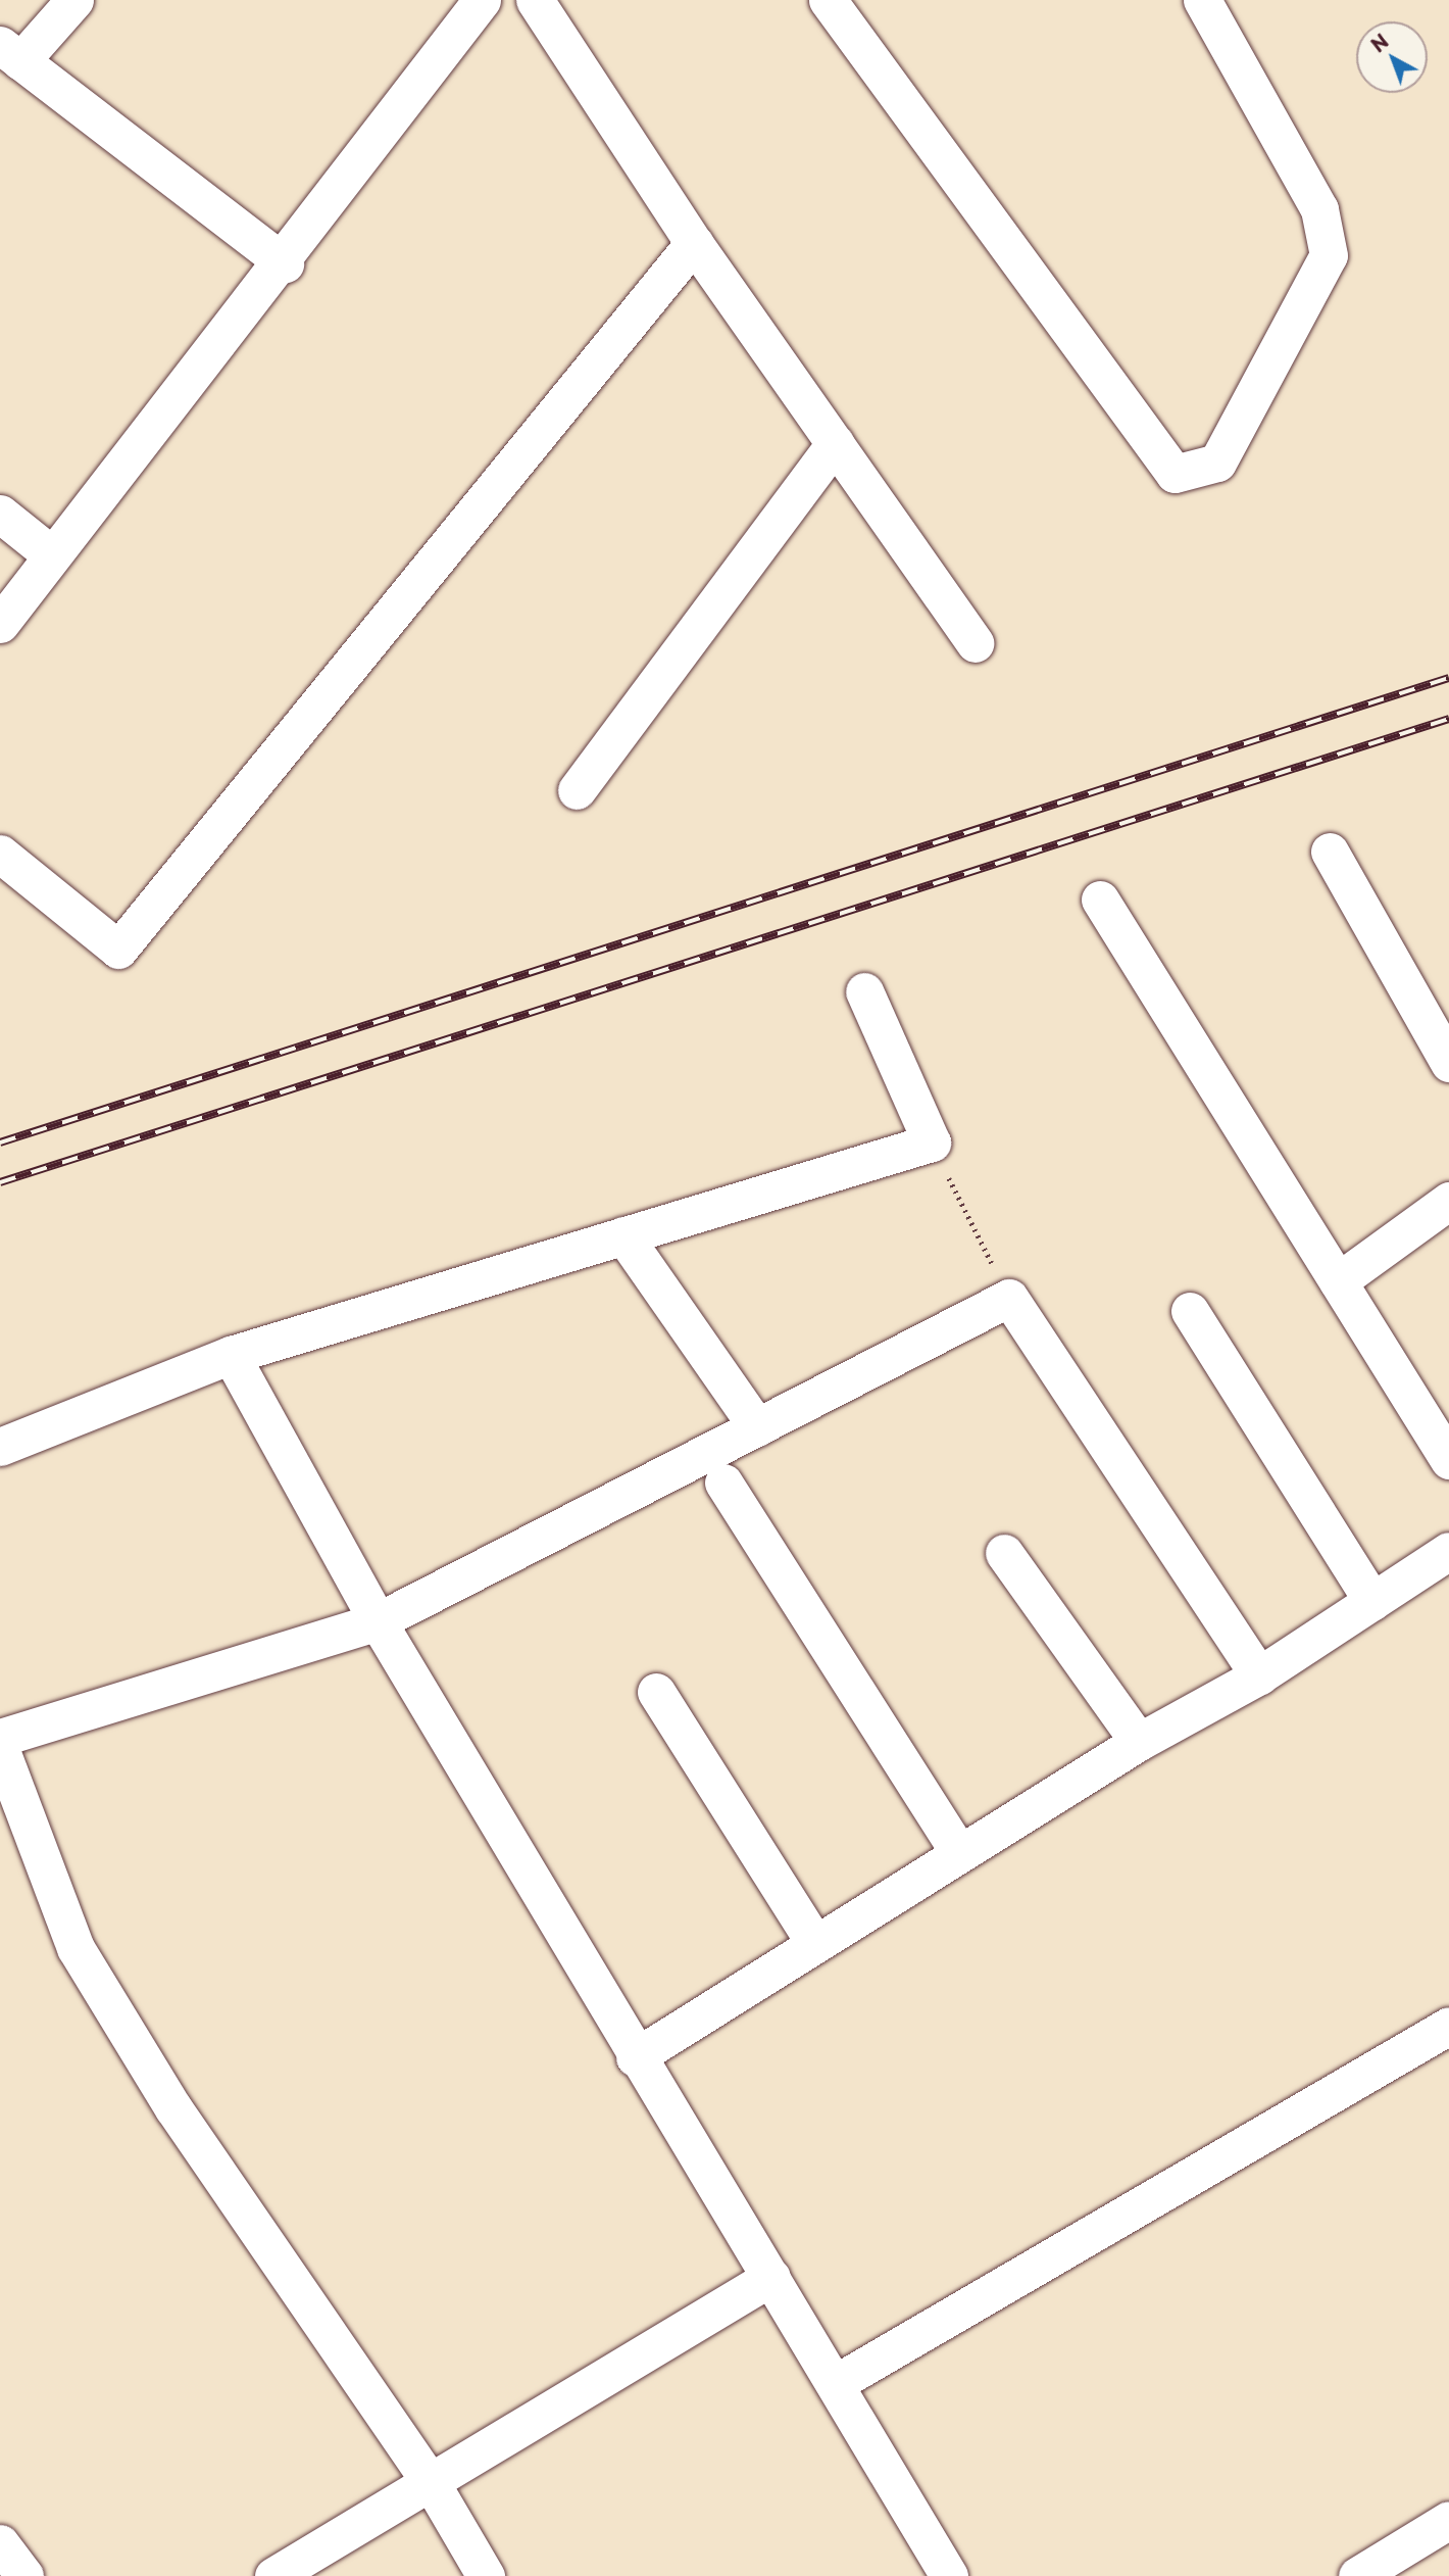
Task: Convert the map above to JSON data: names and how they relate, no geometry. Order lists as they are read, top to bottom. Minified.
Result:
{"north":"top left"}
